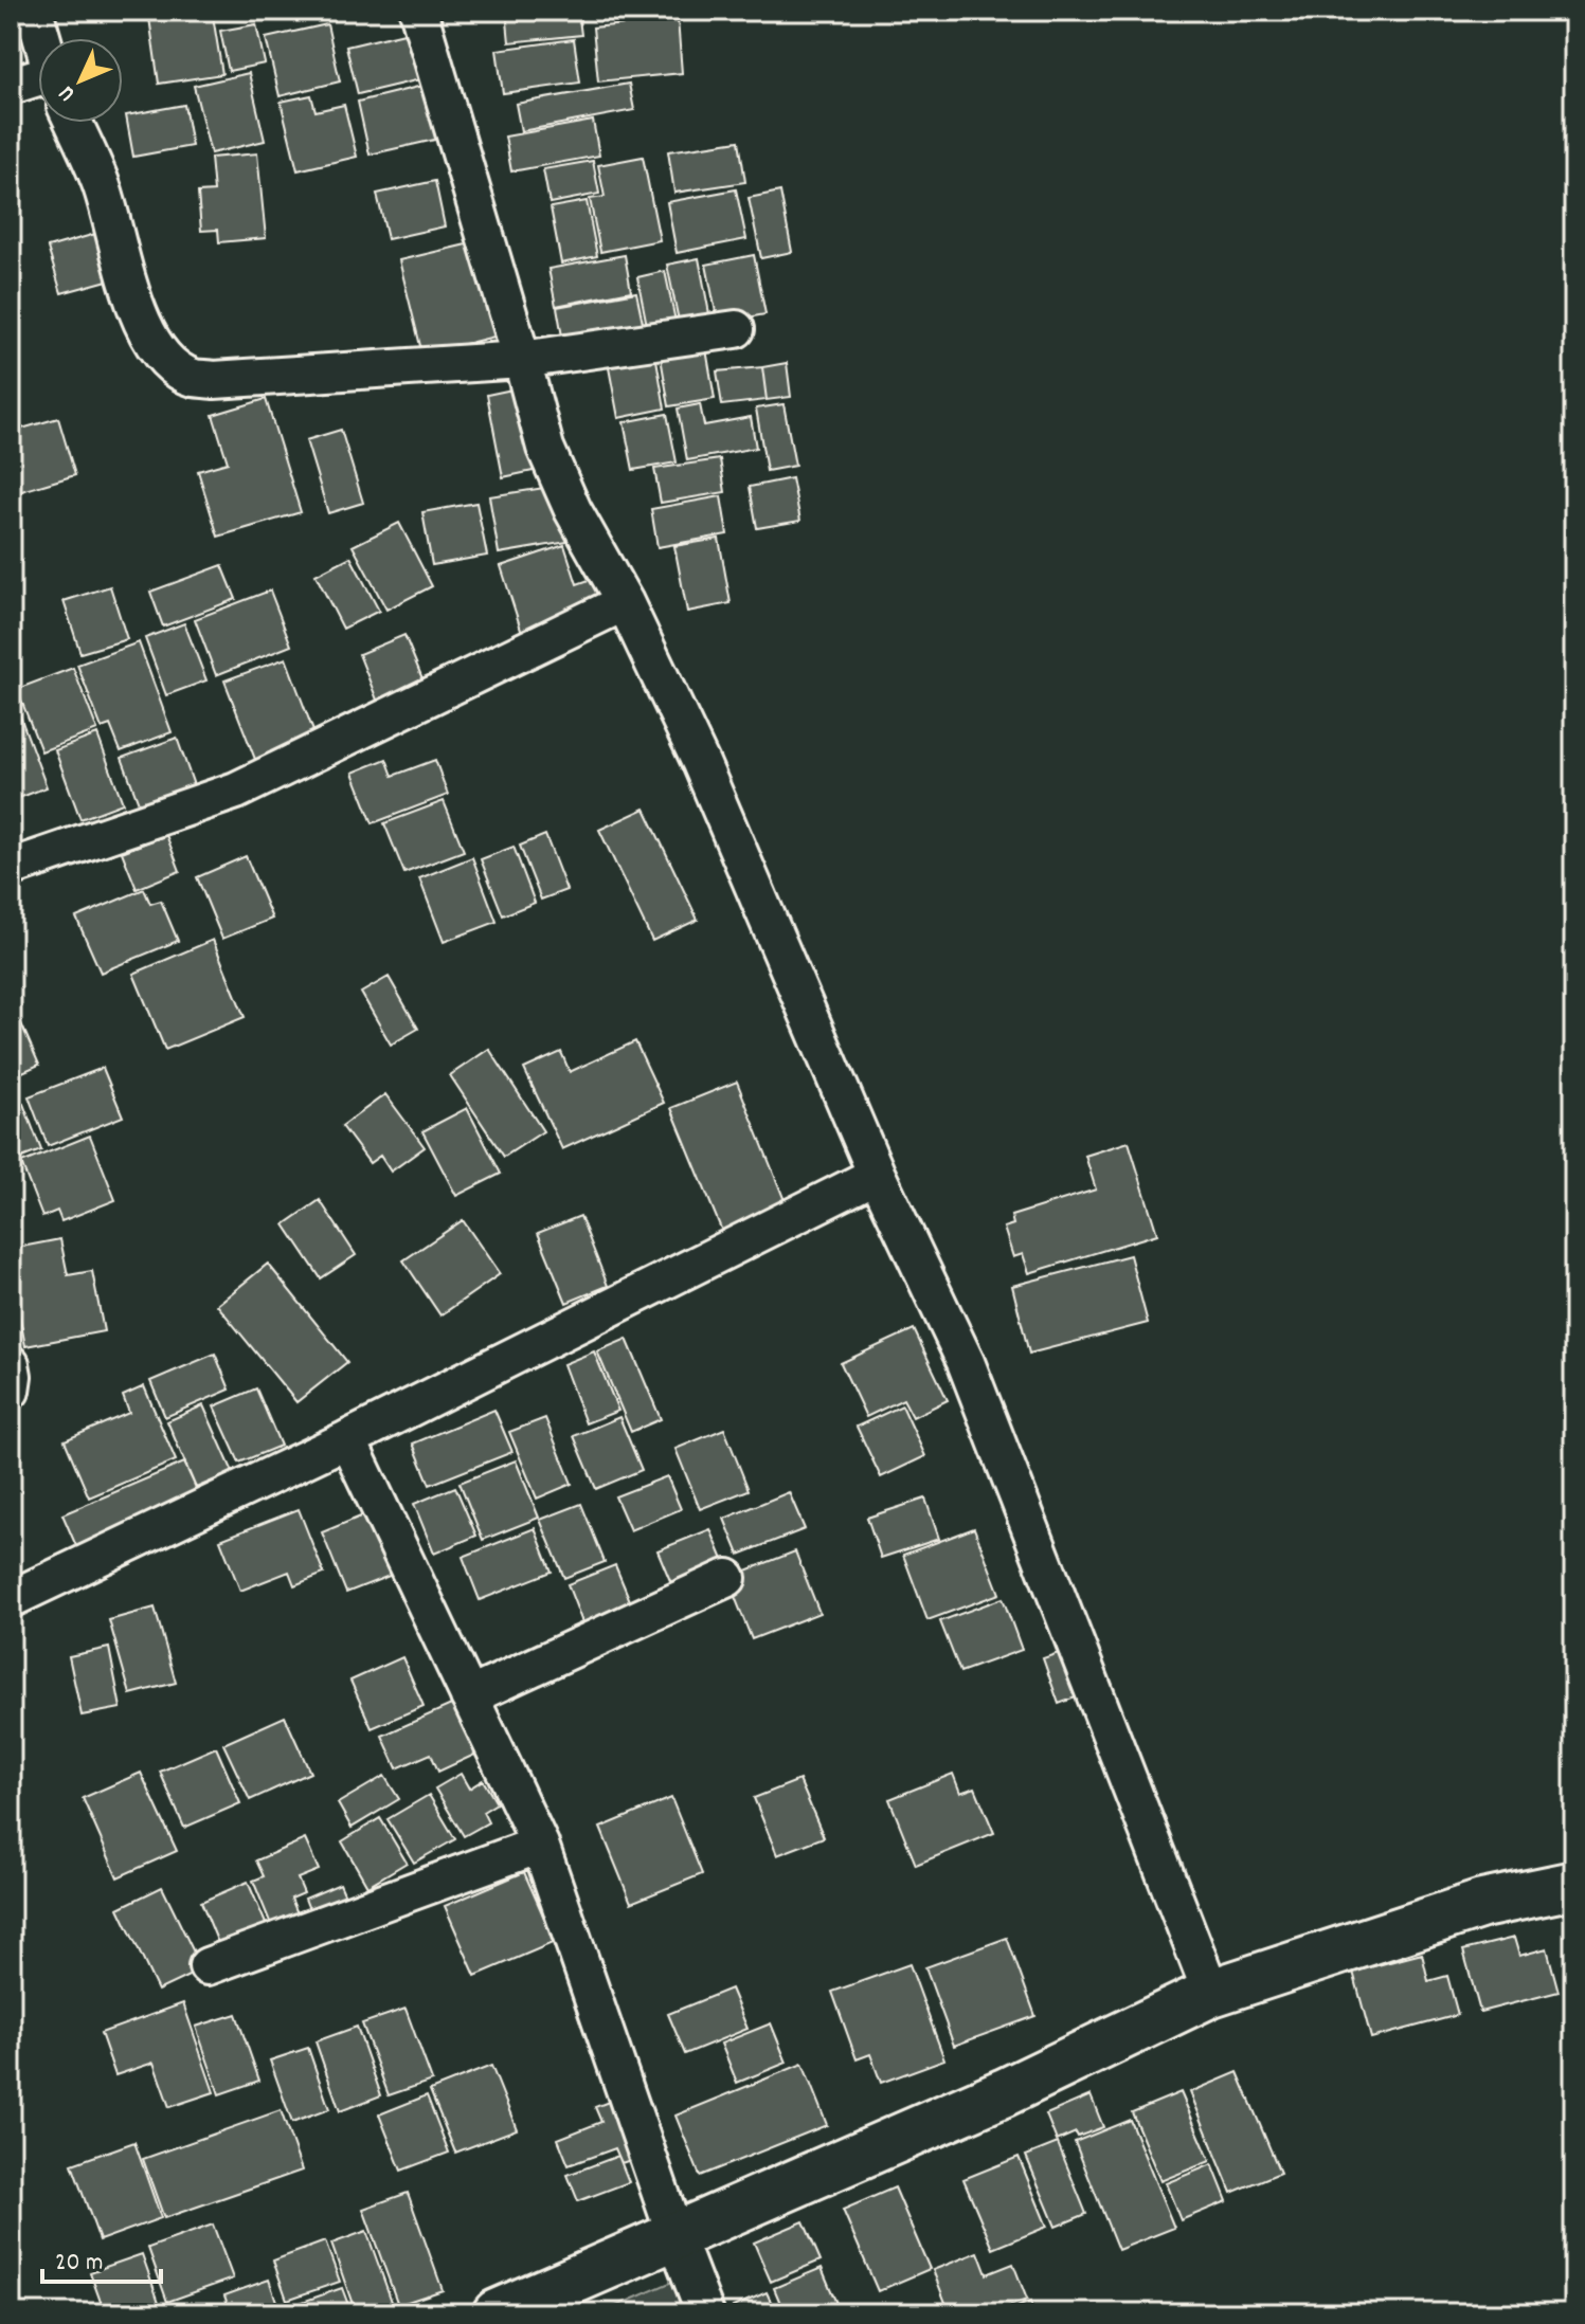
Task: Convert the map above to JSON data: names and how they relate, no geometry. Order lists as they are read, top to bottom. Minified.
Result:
{"scale_bar":"20 m","north":"bottom left"}
